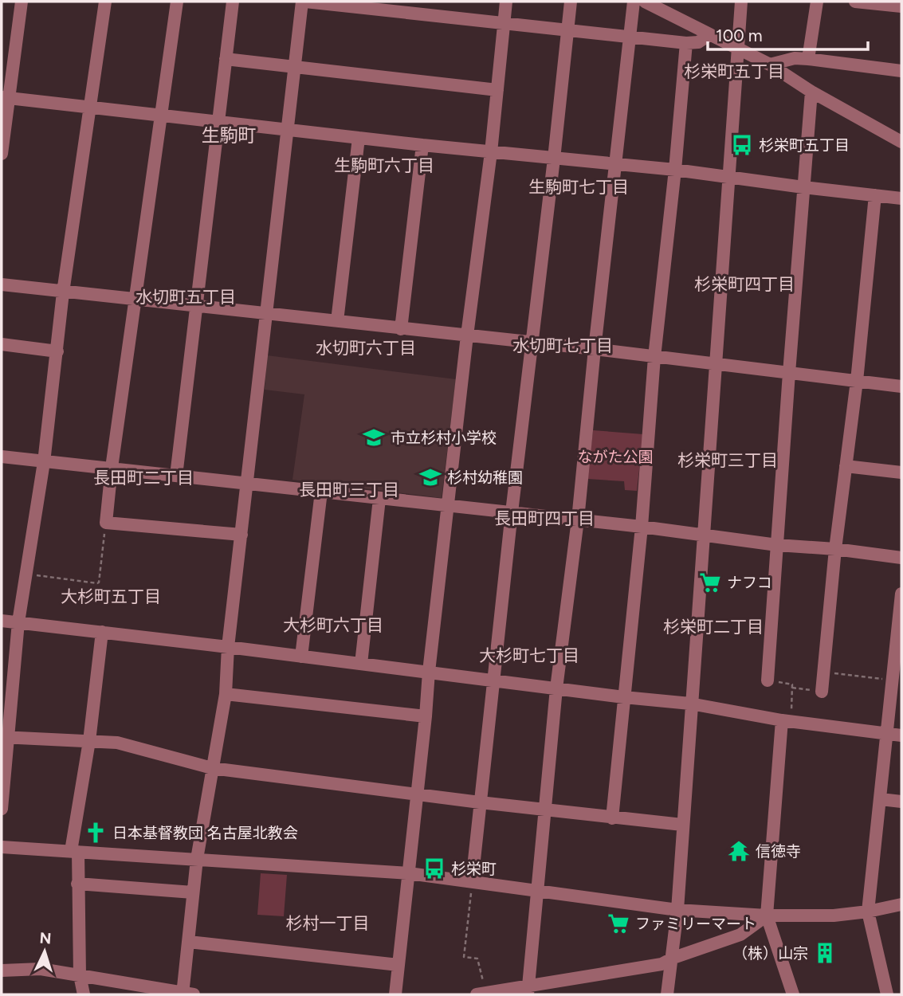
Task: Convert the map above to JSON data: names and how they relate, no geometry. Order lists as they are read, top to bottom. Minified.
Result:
{"districts":["杉栄町五丁目","生駒町","生駒町六丁目","生駒町七丁目","杉栄町四丁目","水切町五丁目","水切町七丁目","水切町六丁目","杉栄町三丁目","長田町二丁目","長田町三丁目","長田町四丁目","大杉町五丁目","大杉町六丁目","杉栄町二丁目","大杉町七丁目","杉村一丁目"],"parks":["ながた公園"],"places":{"bus stop":["杉栄町五丁目","杉栄町"],"school or university":["市立杉村小学校","杉村幼稚園"],"supermarket":["ナフコ","ファミリーマート"],"church":["日本基督教団 名古屋北教会"],"temple":["信徳寺"],"building":["（株）山宗"]},"scale_bar":"100 m","north":"top"}
